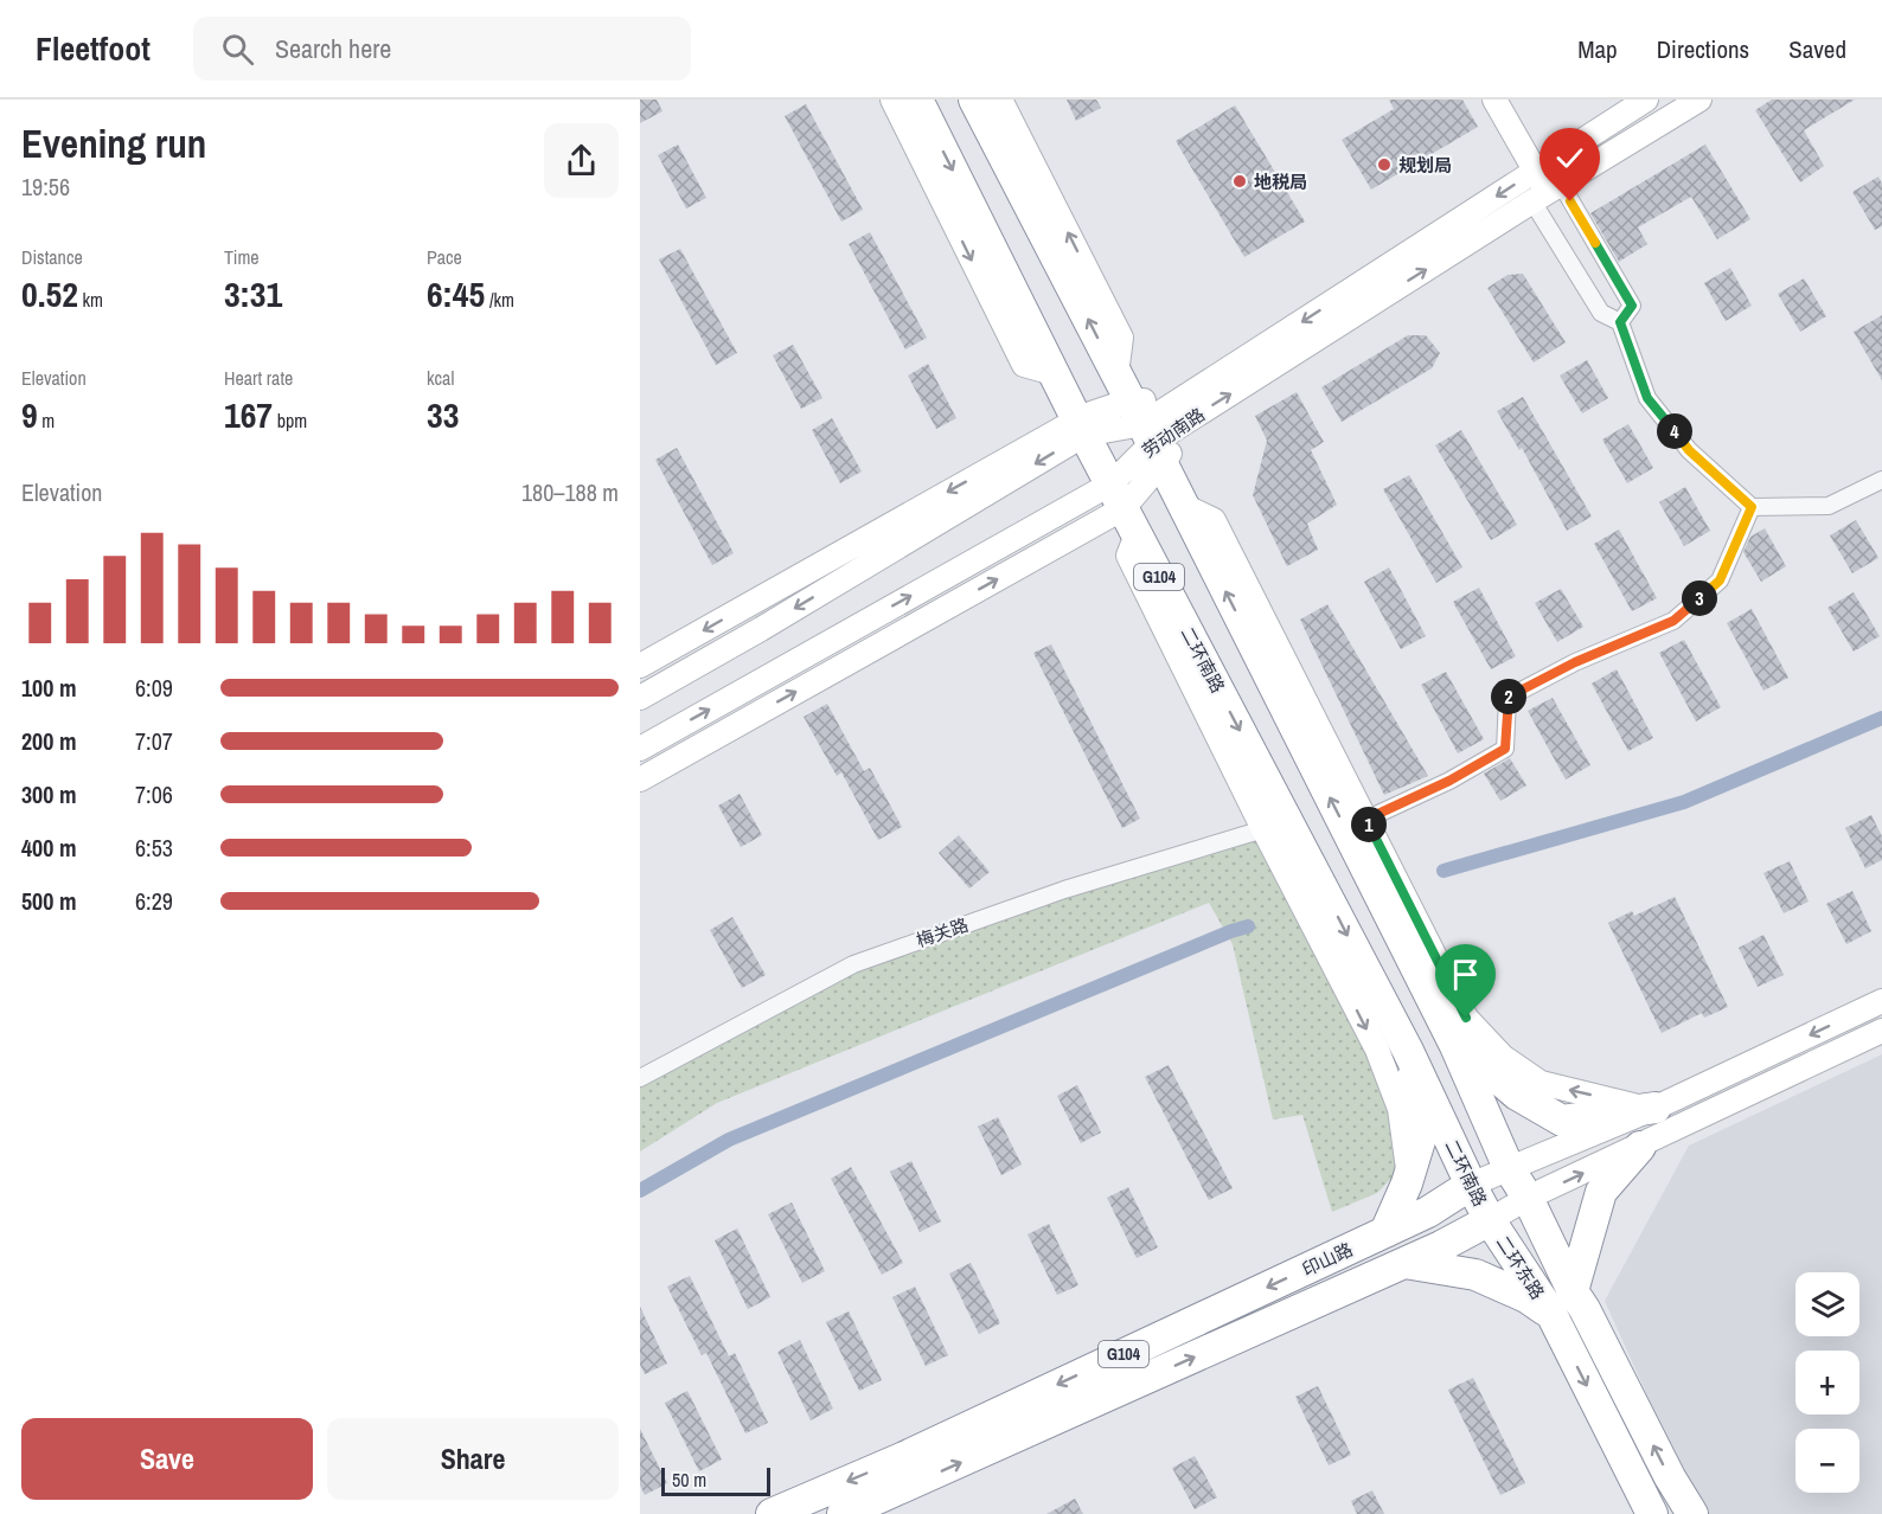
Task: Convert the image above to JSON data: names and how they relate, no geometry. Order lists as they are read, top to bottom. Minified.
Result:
{"streets":{"highway":["G104","二环南路","印山路","二环东路"],"street":["劳动南路","梅关路"]},"crossings":[["劳动南路","G104"],["劳动南路","二环南路"],["G104","印山路"],["G104","二环东路"],["二环南路","印山路"],["二环南路","二环东路"],["印山路","二环东路"]],"places":["规划局","地税局"],"scale_bar":"50 m","page":{"header":"Fleetfoot","search":"Search here","nav":["Map","Directions","Saved"],"heading":["Evening run","19:56"],"stats":[["Distance","0.52 km"],["Time","3:31"],["Pace","6:45 /km"],["Elevation","9 m"],["Heart rate","167 bpm"],["kcal","33"]],"pins":["4","3","2","1"],"chart":["Elevation","180–188 m"],"list":[{"name":"100 m","note":"6:09"},{"name":"200 m","note":"7:07"},{"name":"300 m","note":"7:06"},{"name":"400 m","note":"6:53"},{"name":"500 m","note":"6:29"}],"map_buttons":["+","−"],"buttons":["Save","Share"],"scale":"50 m"}}
